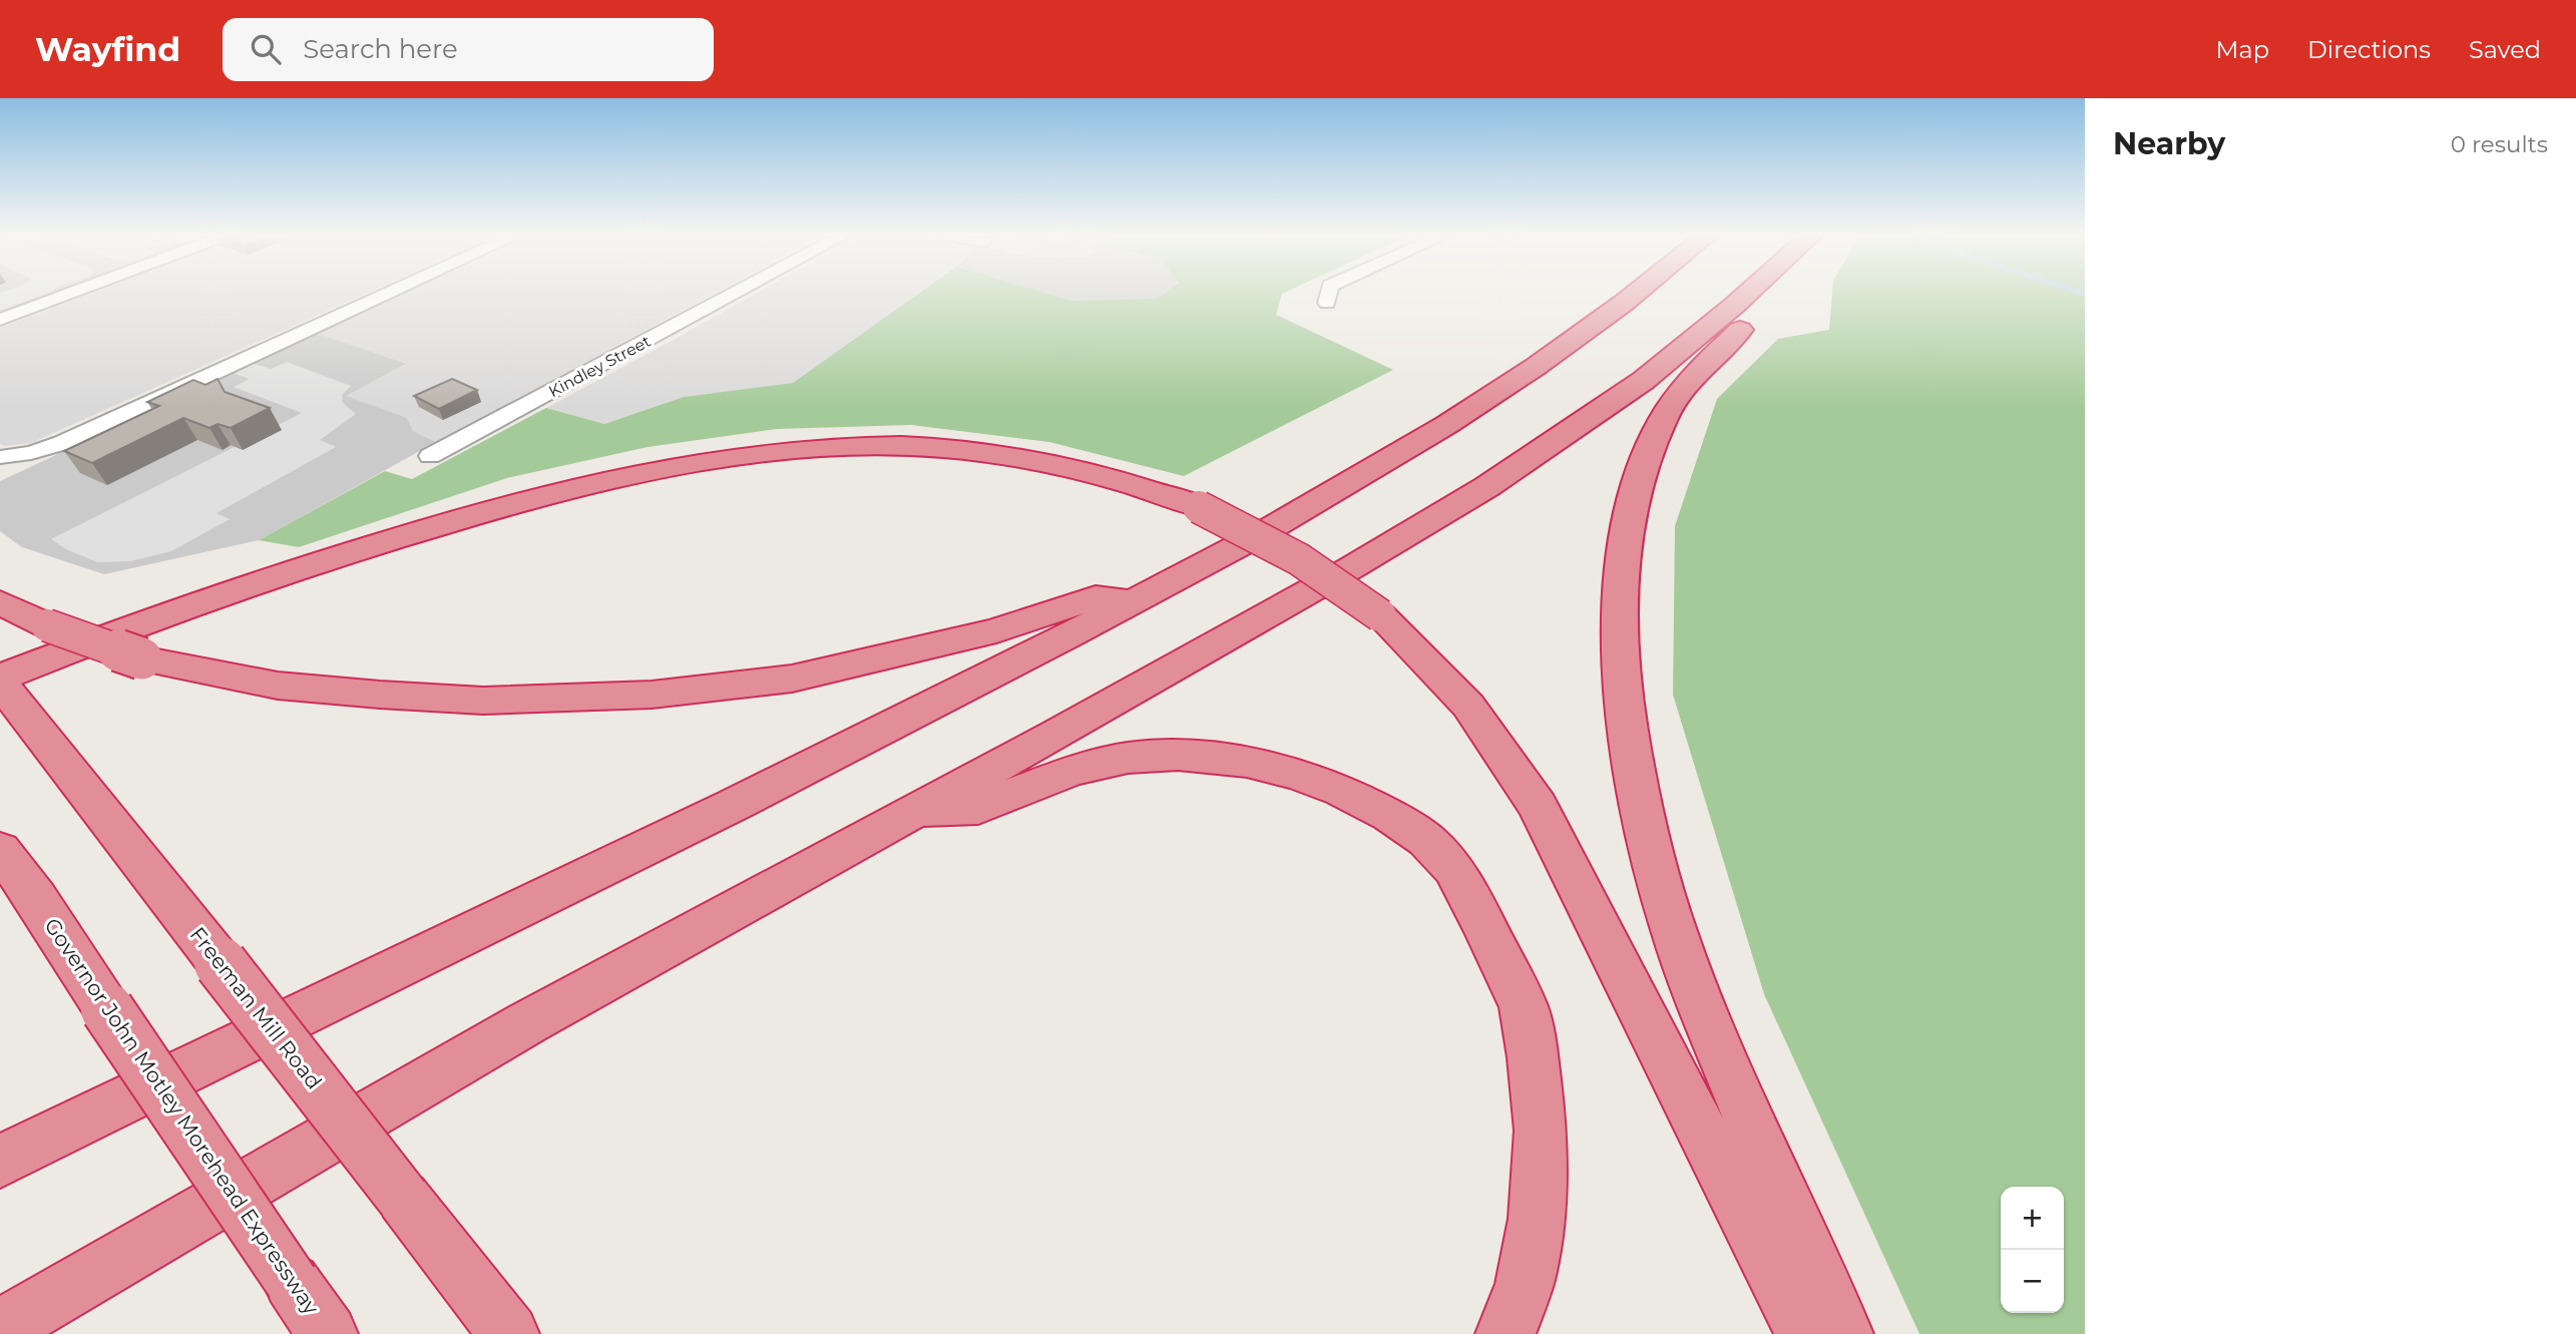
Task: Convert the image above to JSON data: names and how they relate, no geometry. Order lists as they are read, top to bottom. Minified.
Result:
{"streets":{"highway":["Freeman Mill Road","Governor John Motley Morehead Expressway"],"street":["Kindley Street"]},"page":{"header":"Wayfind","search":"Search here","nav":["Map","Directions","Saved"],"heading":["Nearby","0 results"],"map_buttons":["+","−"]}}
